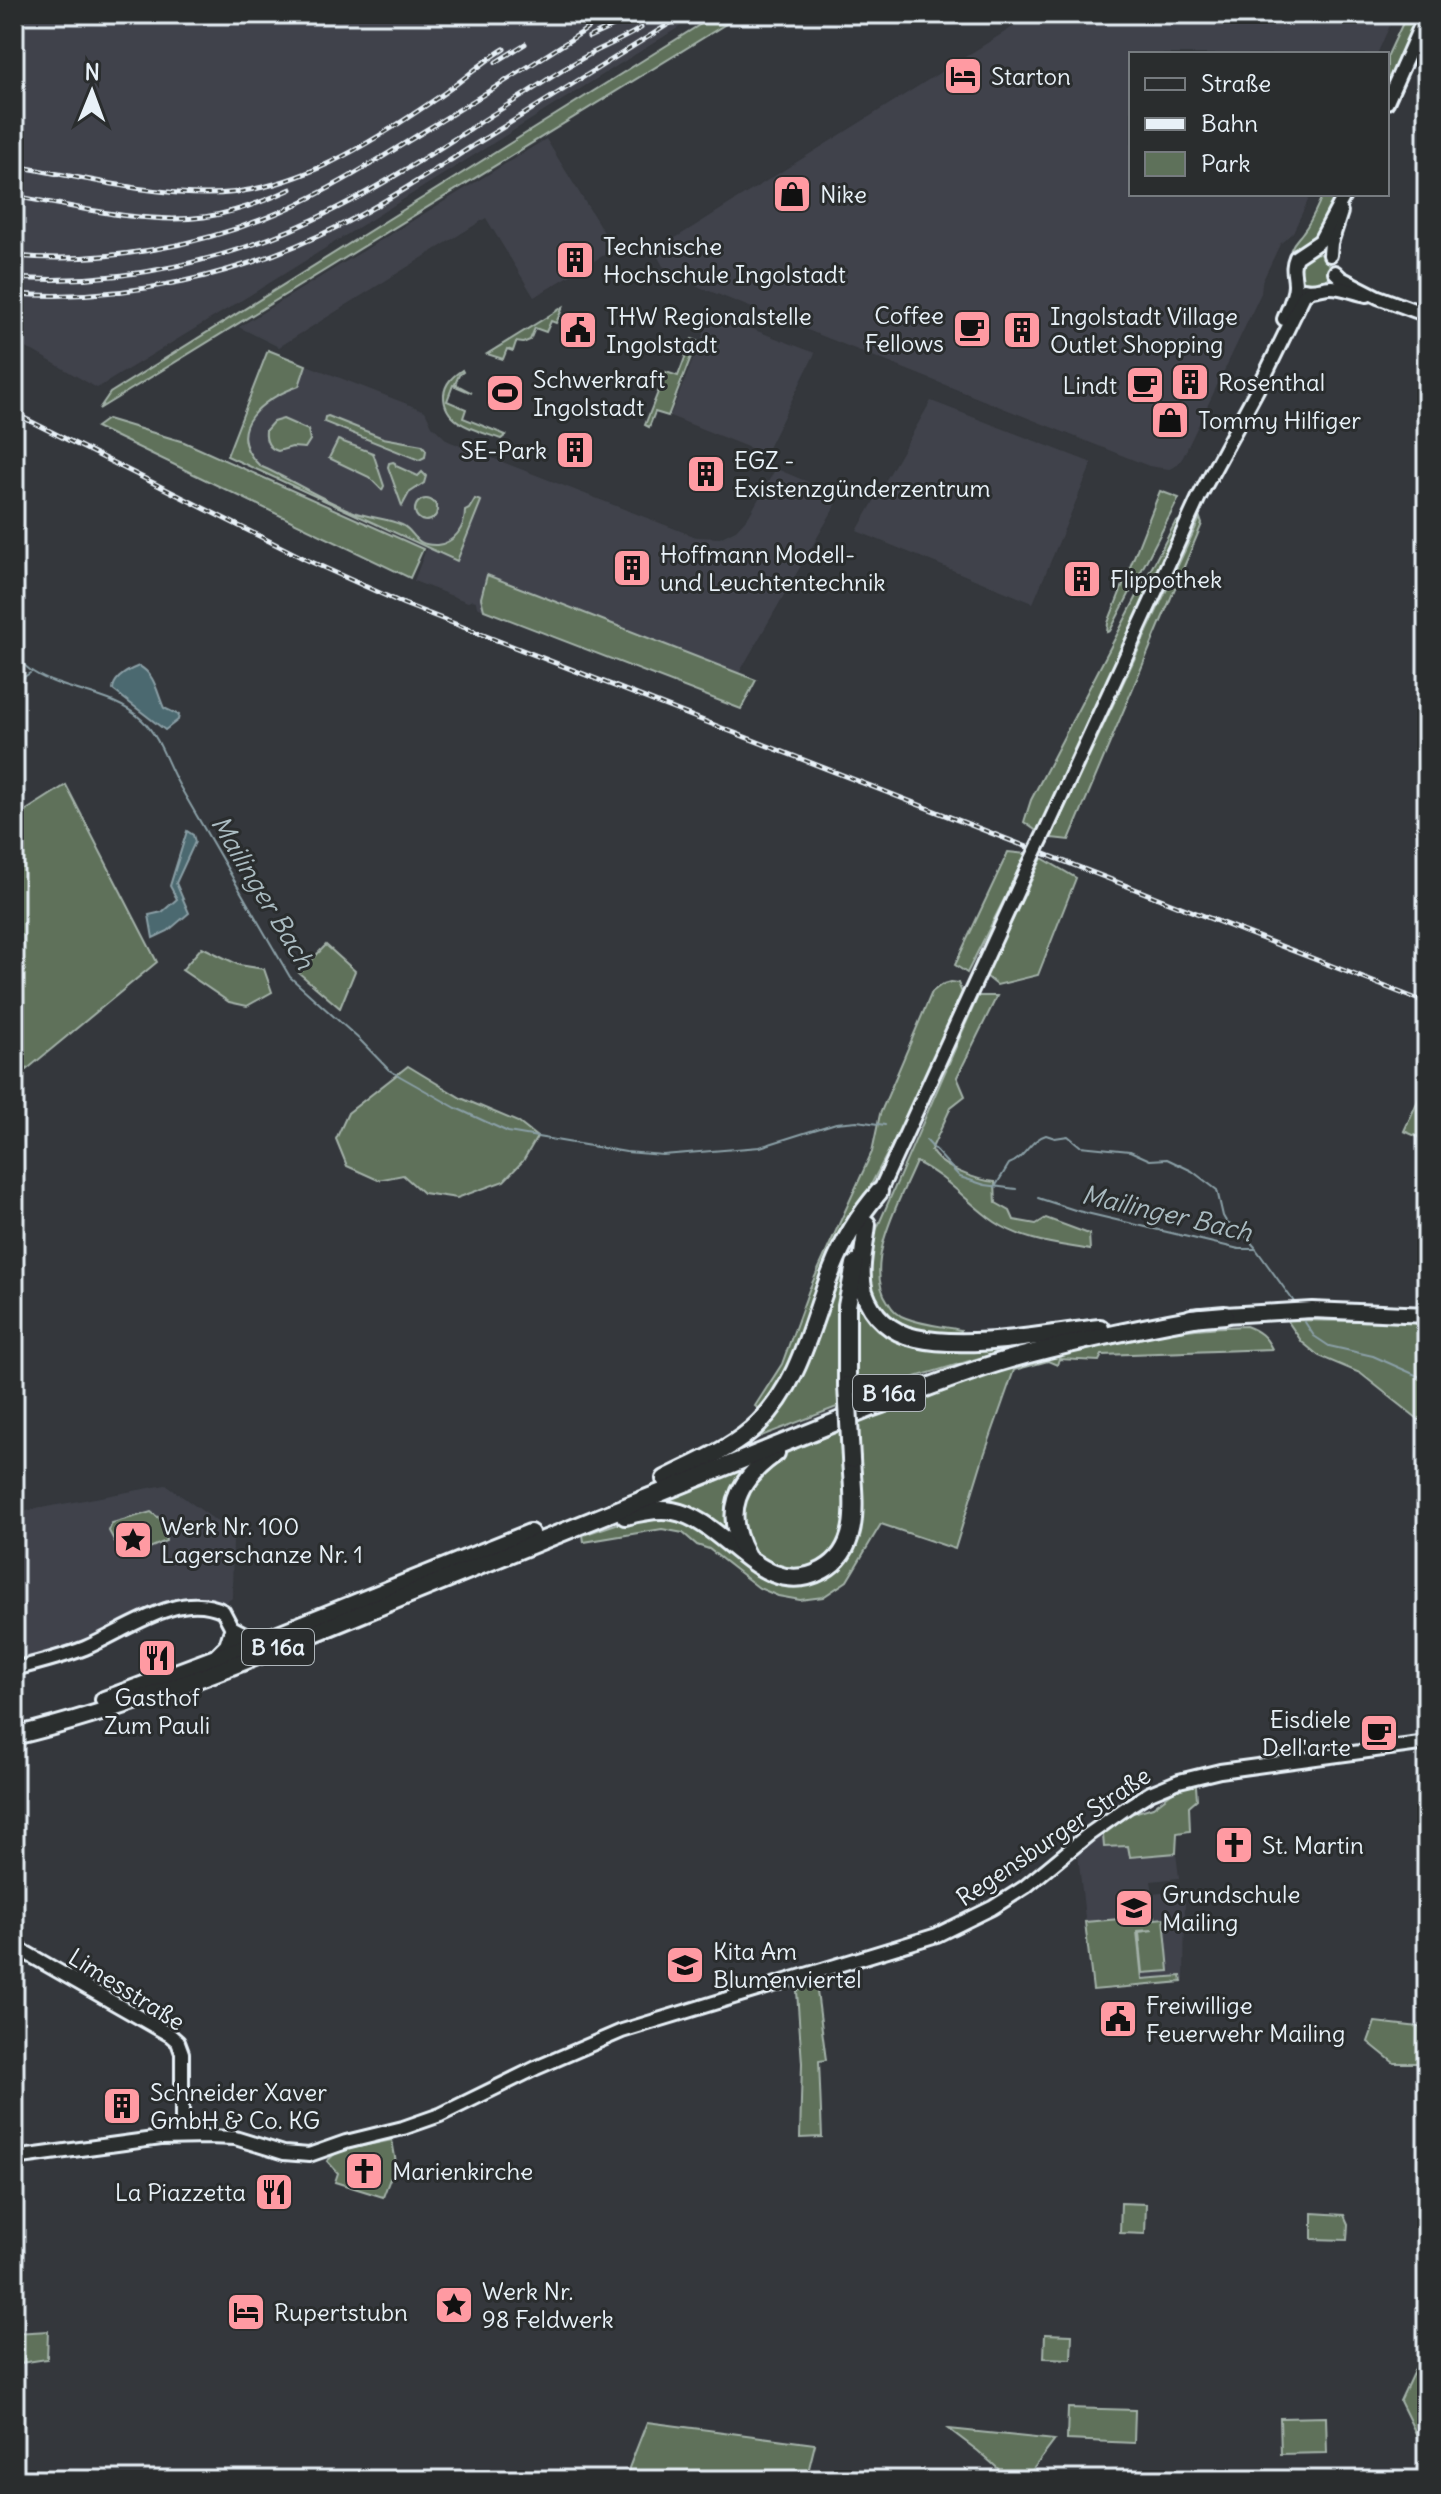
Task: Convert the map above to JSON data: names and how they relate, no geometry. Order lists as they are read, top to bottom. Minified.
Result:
{"streets":{"highway":["B 16a"],"street":["Regensburger Straße","Limesstraße"]},"crossings":[["Regensburger Straße","Limesstraße"]],"water":["Mailinger Bach"],"places":{"hotel":["Starton","Rupertstubn"],"shop":["Nike","Tommy Hilfiger"],"building":["Technische Hochschule Ingolstadt","Ingolstadt Village Outlet Shopping","Rosenthal","SE-Park","EGZ - Existenzgünderzentrum","Hoffmann Modell- und Leuchtentechnik","Flippothek","Schneider Xaver GmbH & Co. KG"],"cafe":["Coffee Fellows","Lindt","Eisdiele Dell'arte"],"public building":["THW Regionalstelle Ingolstadt","Freiwillige Feuerwehr Mailing"],"sports":["Schwerkraft Ingolstadt"],"place":["Werk Nr. 100 Lagerschanze Nr. 1","Werk Nr. 98 Feldwerk"],"restaurant":["Gasthof Zum Pauli","La Piazzetta"],"church":["St. Martin","Marienkirche"],"school or university":["Grundschule Mailing","Kita Am Blumenviertel"]},"legend":["Straße","Bahn","Park"],"north":"top"}
